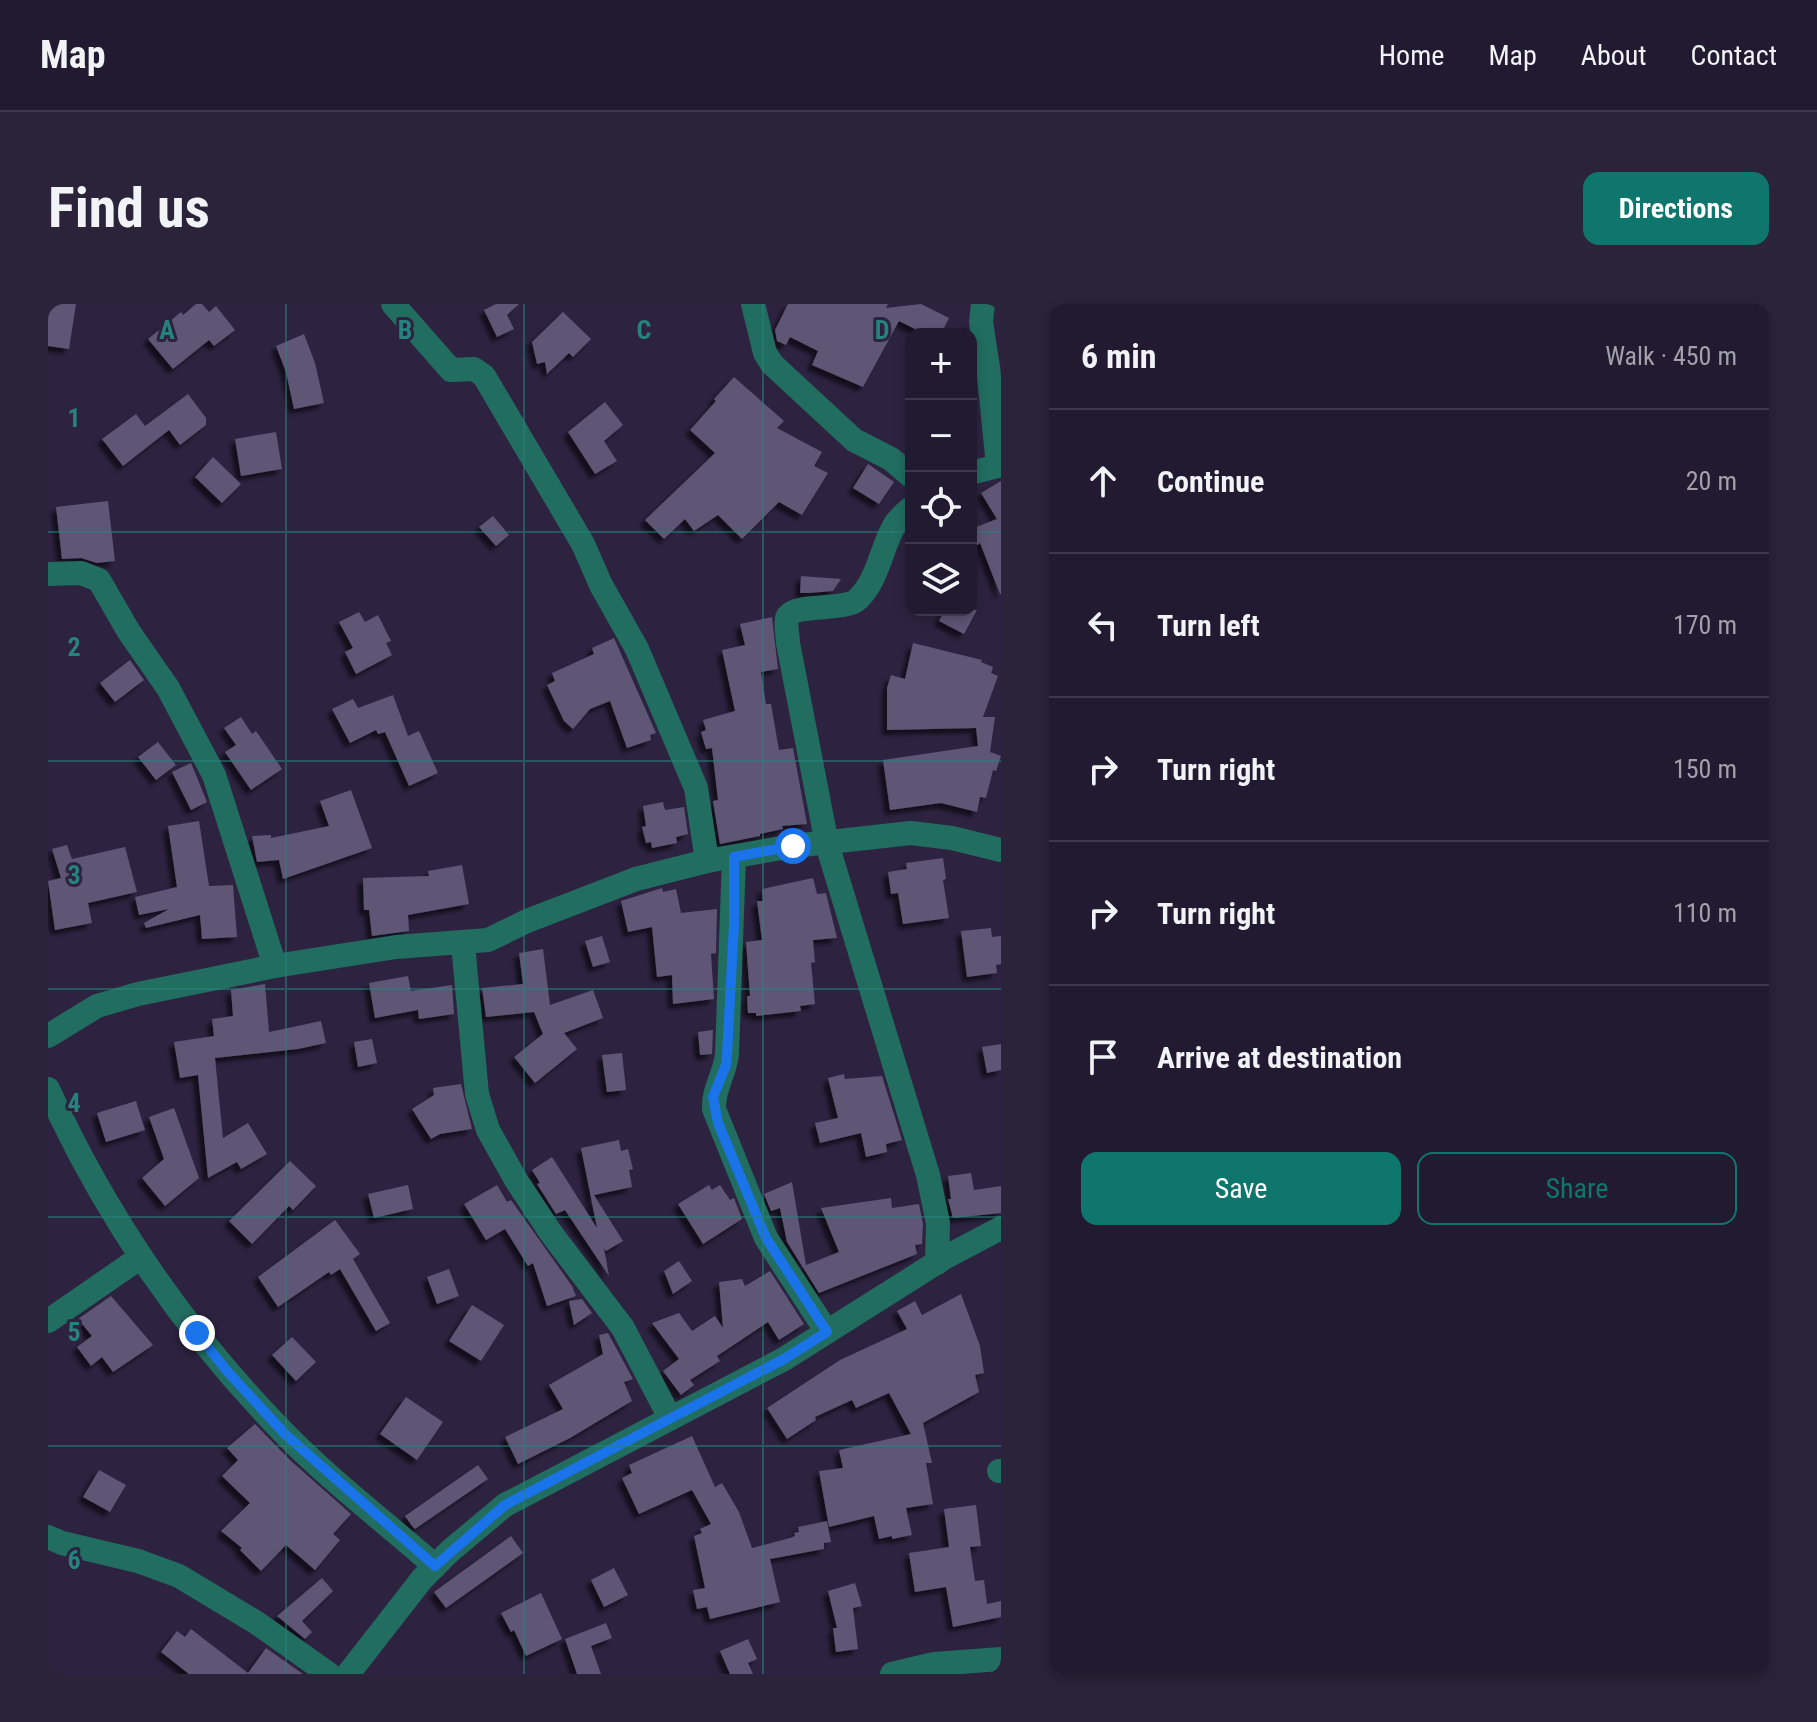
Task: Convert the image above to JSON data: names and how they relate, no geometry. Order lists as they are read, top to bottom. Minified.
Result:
{"page":{"header":"Map","nav":["Home","Map","About","Contact"],"buttons":["Directions",["Save","Share"]],"title":"Find us","heading":["6 min","Walk · 450 m"],"map_buttons":["+","−"],"list":[["Continue","20 m"],["Turn left","170 m"],["Turn right","150 m"],["Turn right","110 m"],"Arrive at destination"]},"grid":{"columns":["A","B","C","D"],"rows":["1","2","3","4","5","6"]}}
